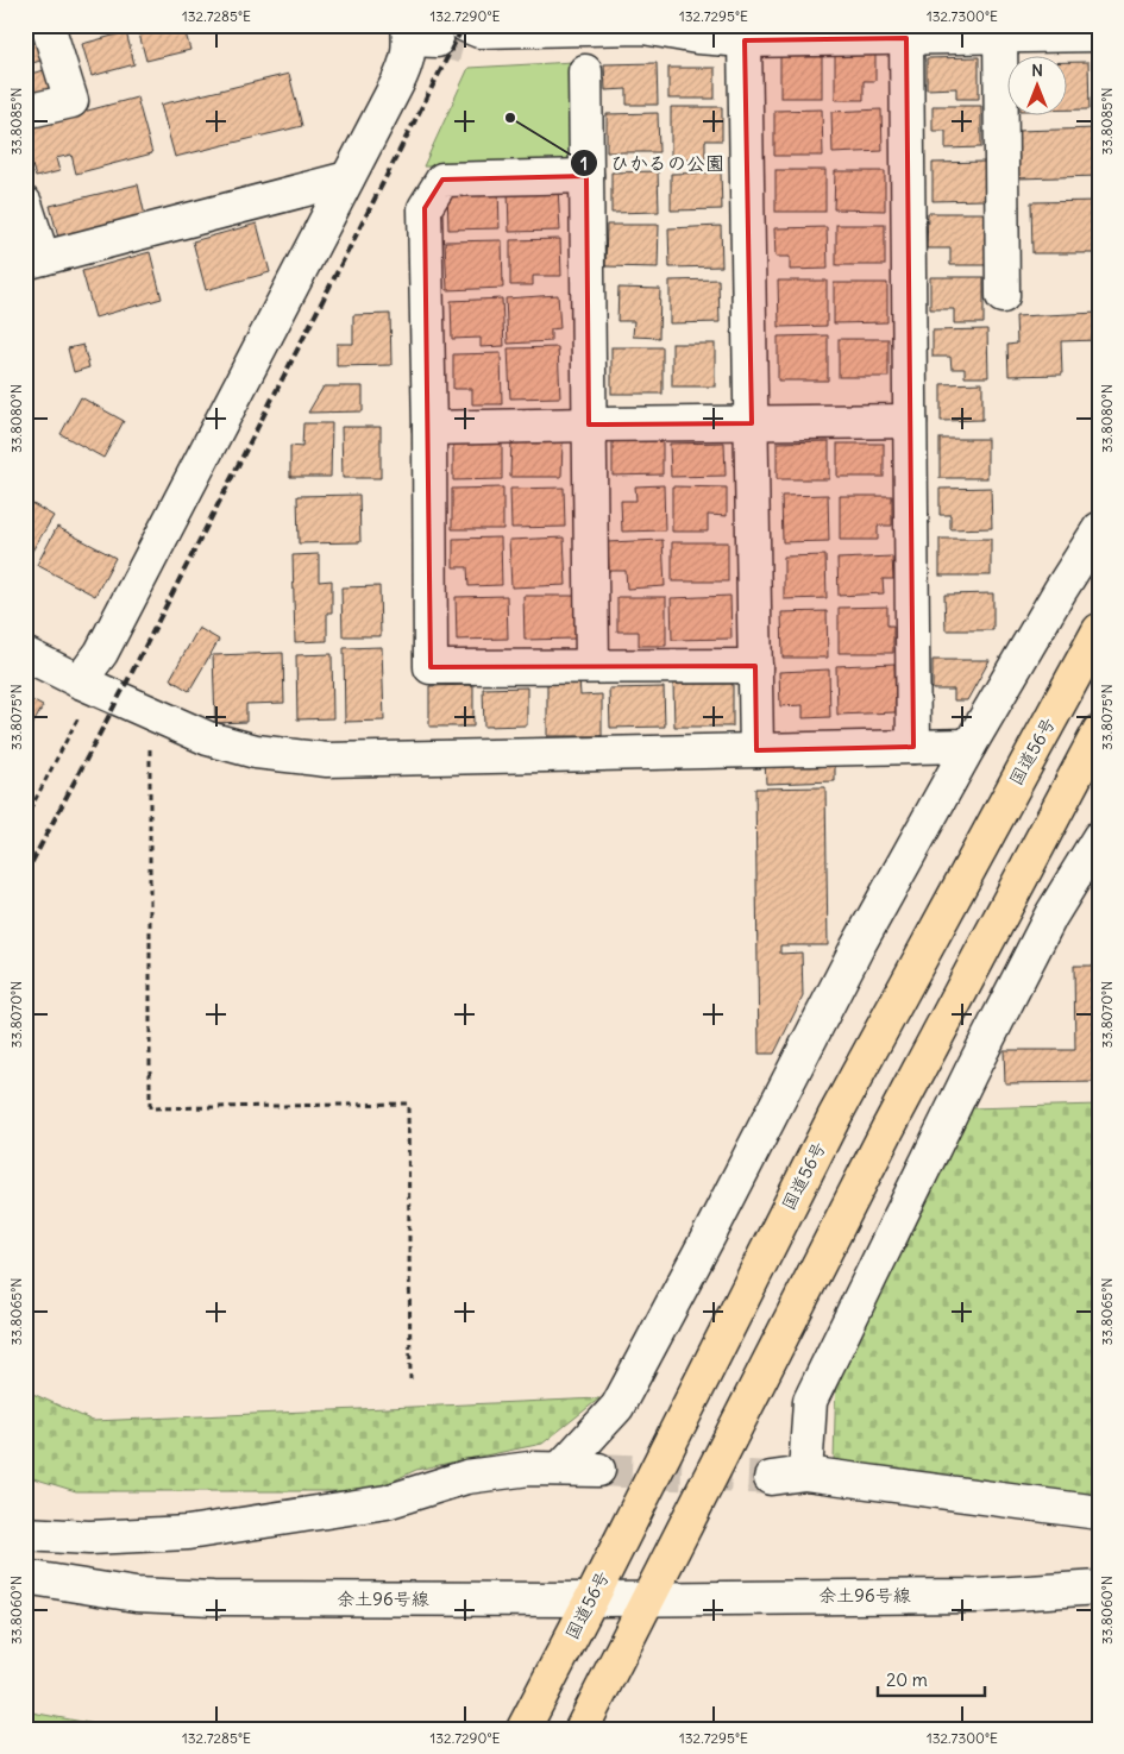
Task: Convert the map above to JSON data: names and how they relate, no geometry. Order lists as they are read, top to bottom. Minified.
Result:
{"streets":{"highway":["国道56号"],"street":["余土96号線"]},"crossings":[["国道56号","余土96号線"]],"places":["ひかるの公園"],"scale_bar":"20 m","north":"top","coordinates":["132.7285°E","132.7290°E","132.7295°E","132.7300°E","33.8085°N","33.8080°N","33.8075°N","33.8070°N","33.8065°N","33.8060°N"]}
